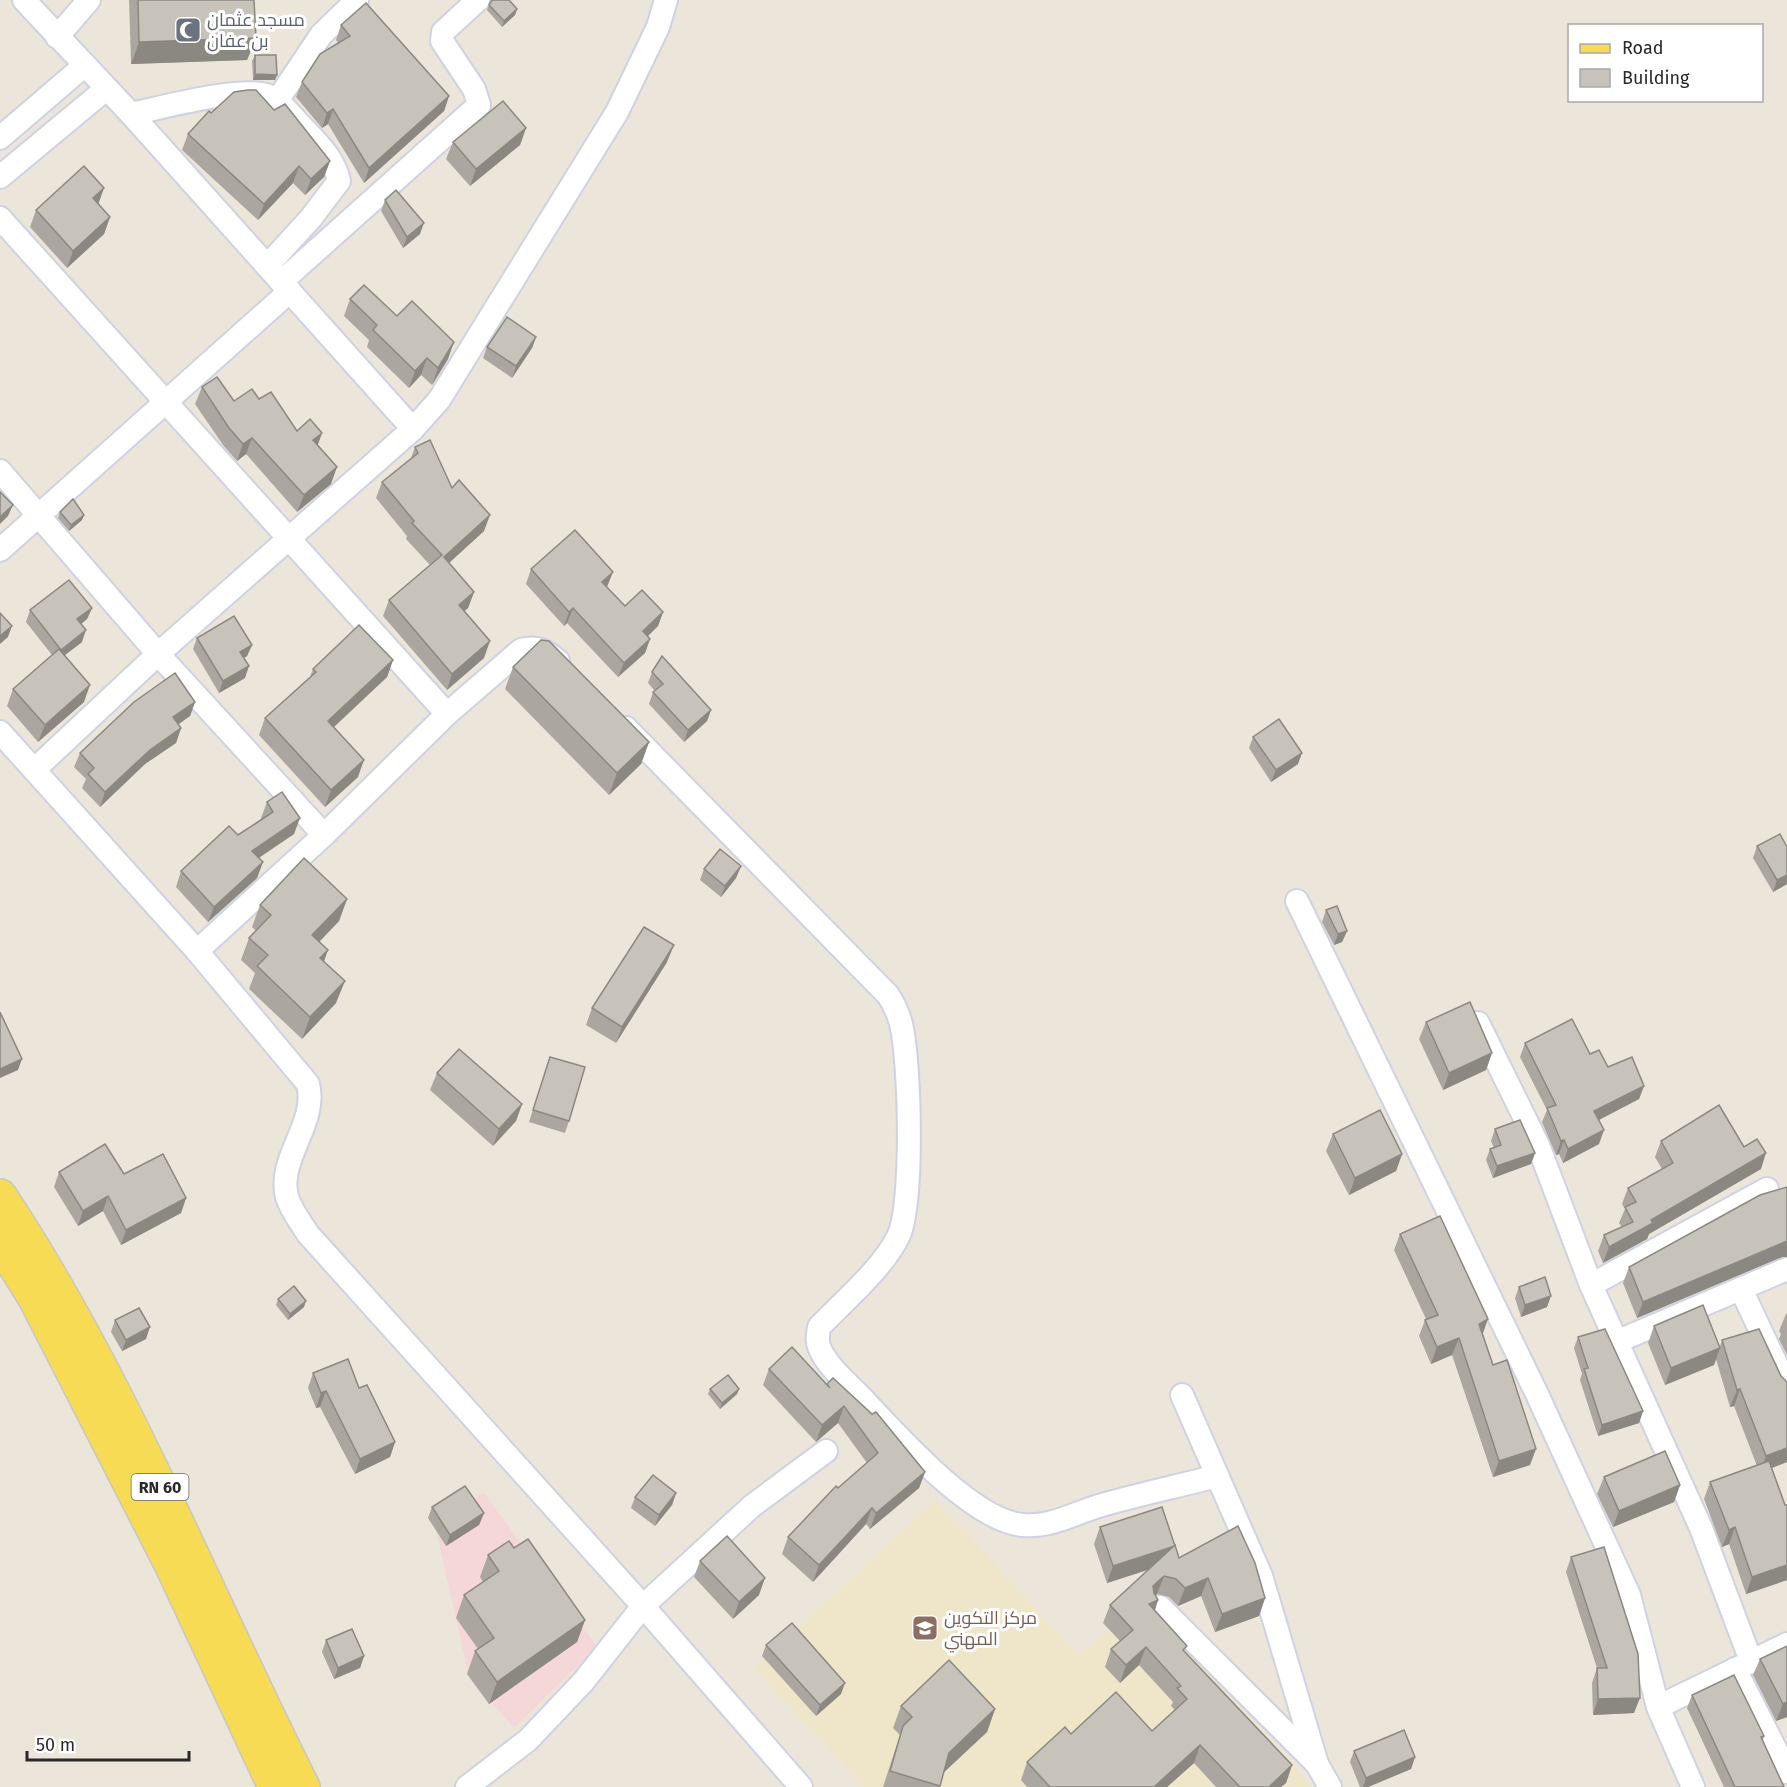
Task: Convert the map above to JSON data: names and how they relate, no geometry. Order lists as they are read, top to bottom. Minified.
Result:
{"streets":{"main road":["RN 60"]},"places":{"mosque":["مسجد عثمان بن عفان"],"school or university":["مركز التكوين المهني"]},"legend":["Road","Building"],"scale_bar":"50 m"}
